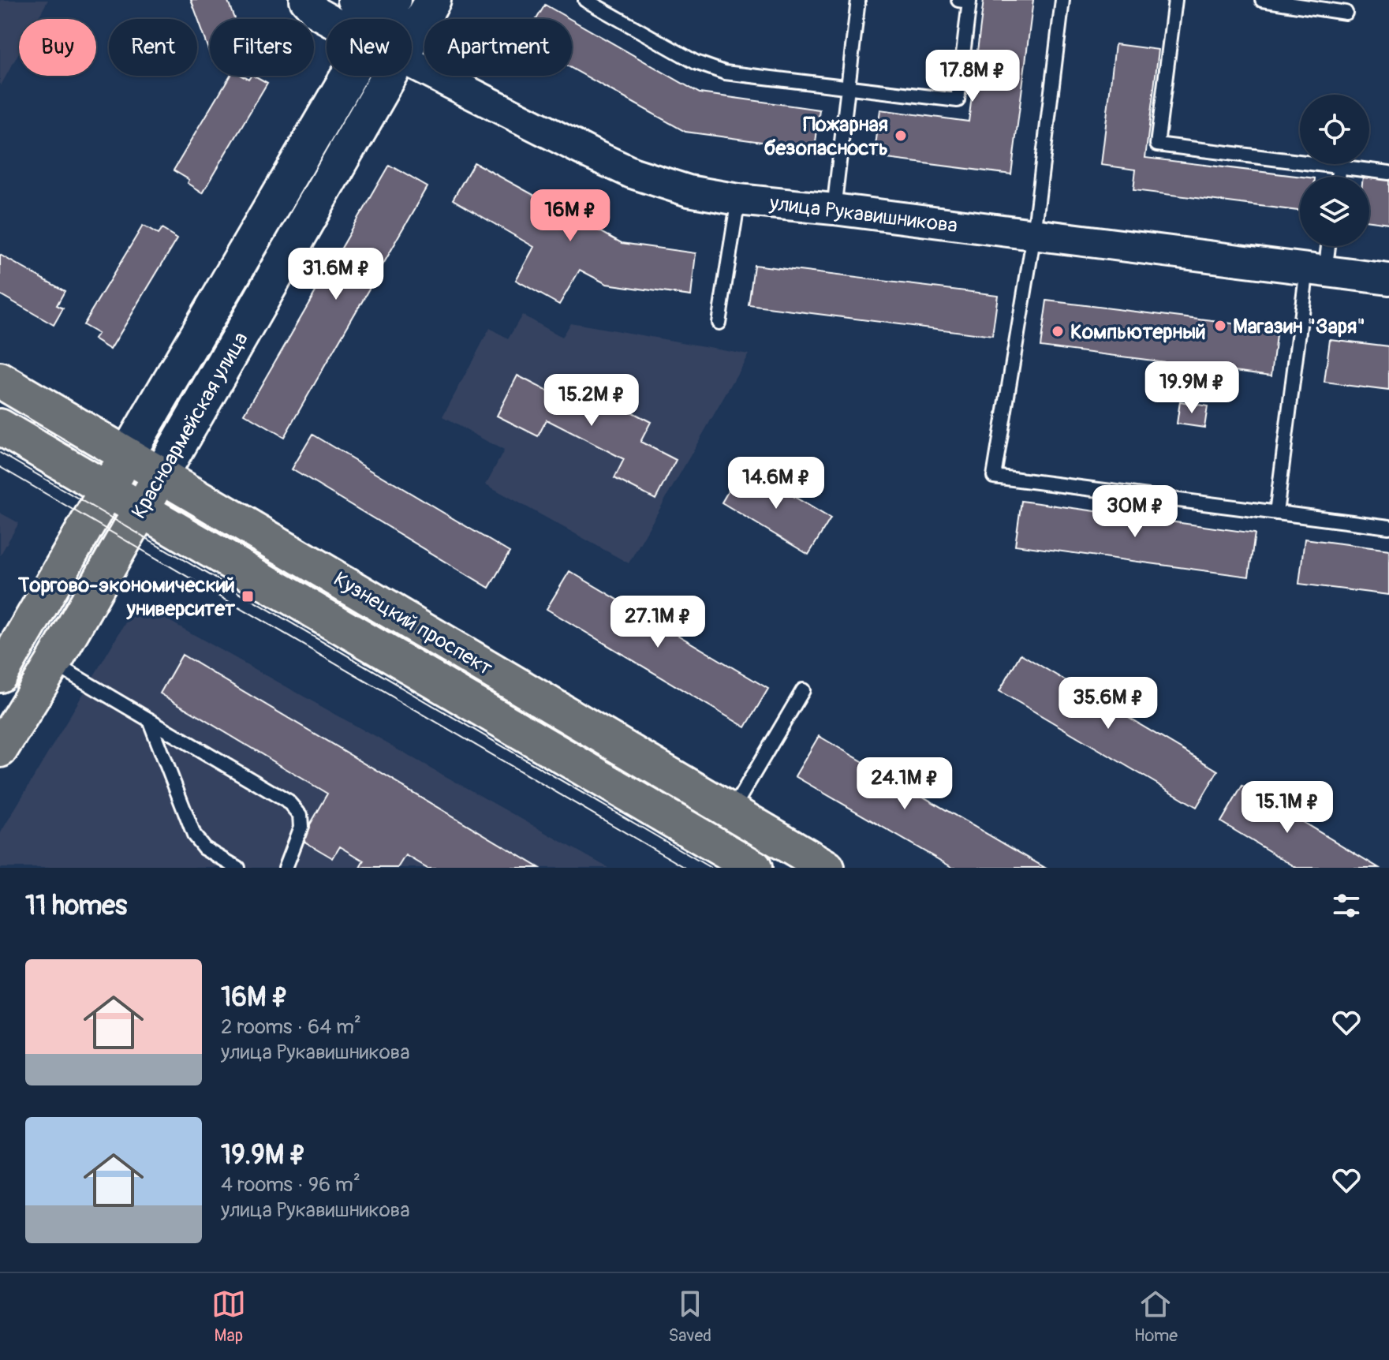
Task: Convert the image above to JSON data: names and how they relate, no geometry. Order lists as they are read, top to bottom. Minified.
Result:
{"streets":{"main road":["Красноармейская улица","Кузнецкий проспект"],"street":["улица Рукавишникова"]},"crossings":[["улица Рукавишникова","Красноармейская улица"],["Красноармейская улица","Кузнецкий проспект"]],"places":{"other":["Пожарная безопасность","Магазин \"Заря\"","Компьютерный"],"transit":["Торгово-экономический университет"]},"page":{"chip":["Buy","Rent","Filters","New","Apartment"],"price":["17.8M ₽","16M ₽","31.6M ₽","19.9M ₽","15.2M ₽","14.6M ₽","30M ₽","27.1M ₽","35.6M ₽","24.1M ₽","15.1M ₽"],"heading":"11 homes","list":[{"name":"16M ₽","note":"2 rooms · 64 m² · улица Рукавишникова"},{"name":"19.9M ₽","note":"4 rooms · 96 m² · улица Рукавишникова"}],"tabs":["Map","Saved","Home"]}}
